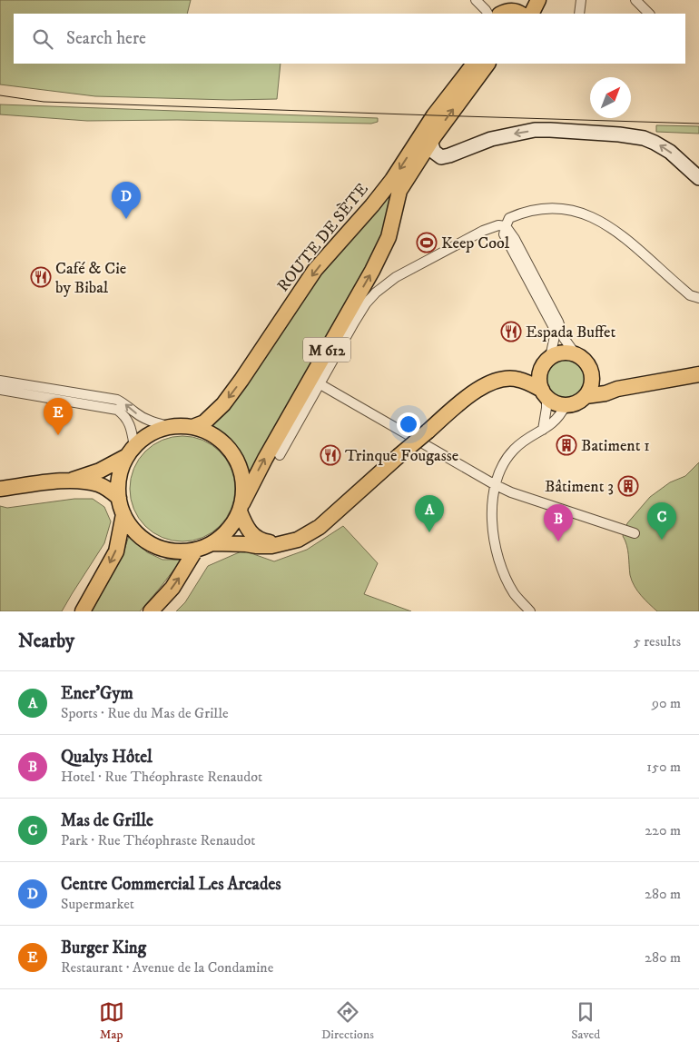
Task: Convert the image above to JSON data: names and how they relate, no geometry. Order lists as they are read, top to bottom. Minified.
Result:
{"streets":{"main road":["ROUTE DE SÈTE","M 612"]},"crossings":[["ROUTE DE SÈTE","M 612"]],"places":{"sports":["Keep Cool"],"restaurant":["Café & Cie by Bibal","Espada Buffet","Trinque Fougasse"],"building":["Batiment 1","Bâtiment 3"]},"north":"top right","page":{"search":"Search here","pins":["D","E","A","C","B"],"heading":["Nearby","5 results"],"list":[{"mark":"A","name":"Ener'Gym","note":"Sports · Rue du Mas de Grille","value":"90 m"},{"mark":"B","name":"Qualys Hôtel","note":"Hotel · Rue Théophraste Renaudot","value":"150 m"},{"mark":"C","name":"Mas de Grille","note":"Park · Rue Théophraste Renaudot","value":"220 m"},{"mark":"D","name":"Centre Commercial Les Arcades","note":"Supermarket","value":"280 m"},{"mark":"E","name":"Burger King","note":"Restaurant · Avenue de la Condamine","value":"280 m"}],"nav":["Map","Directions","Saved"]}}
